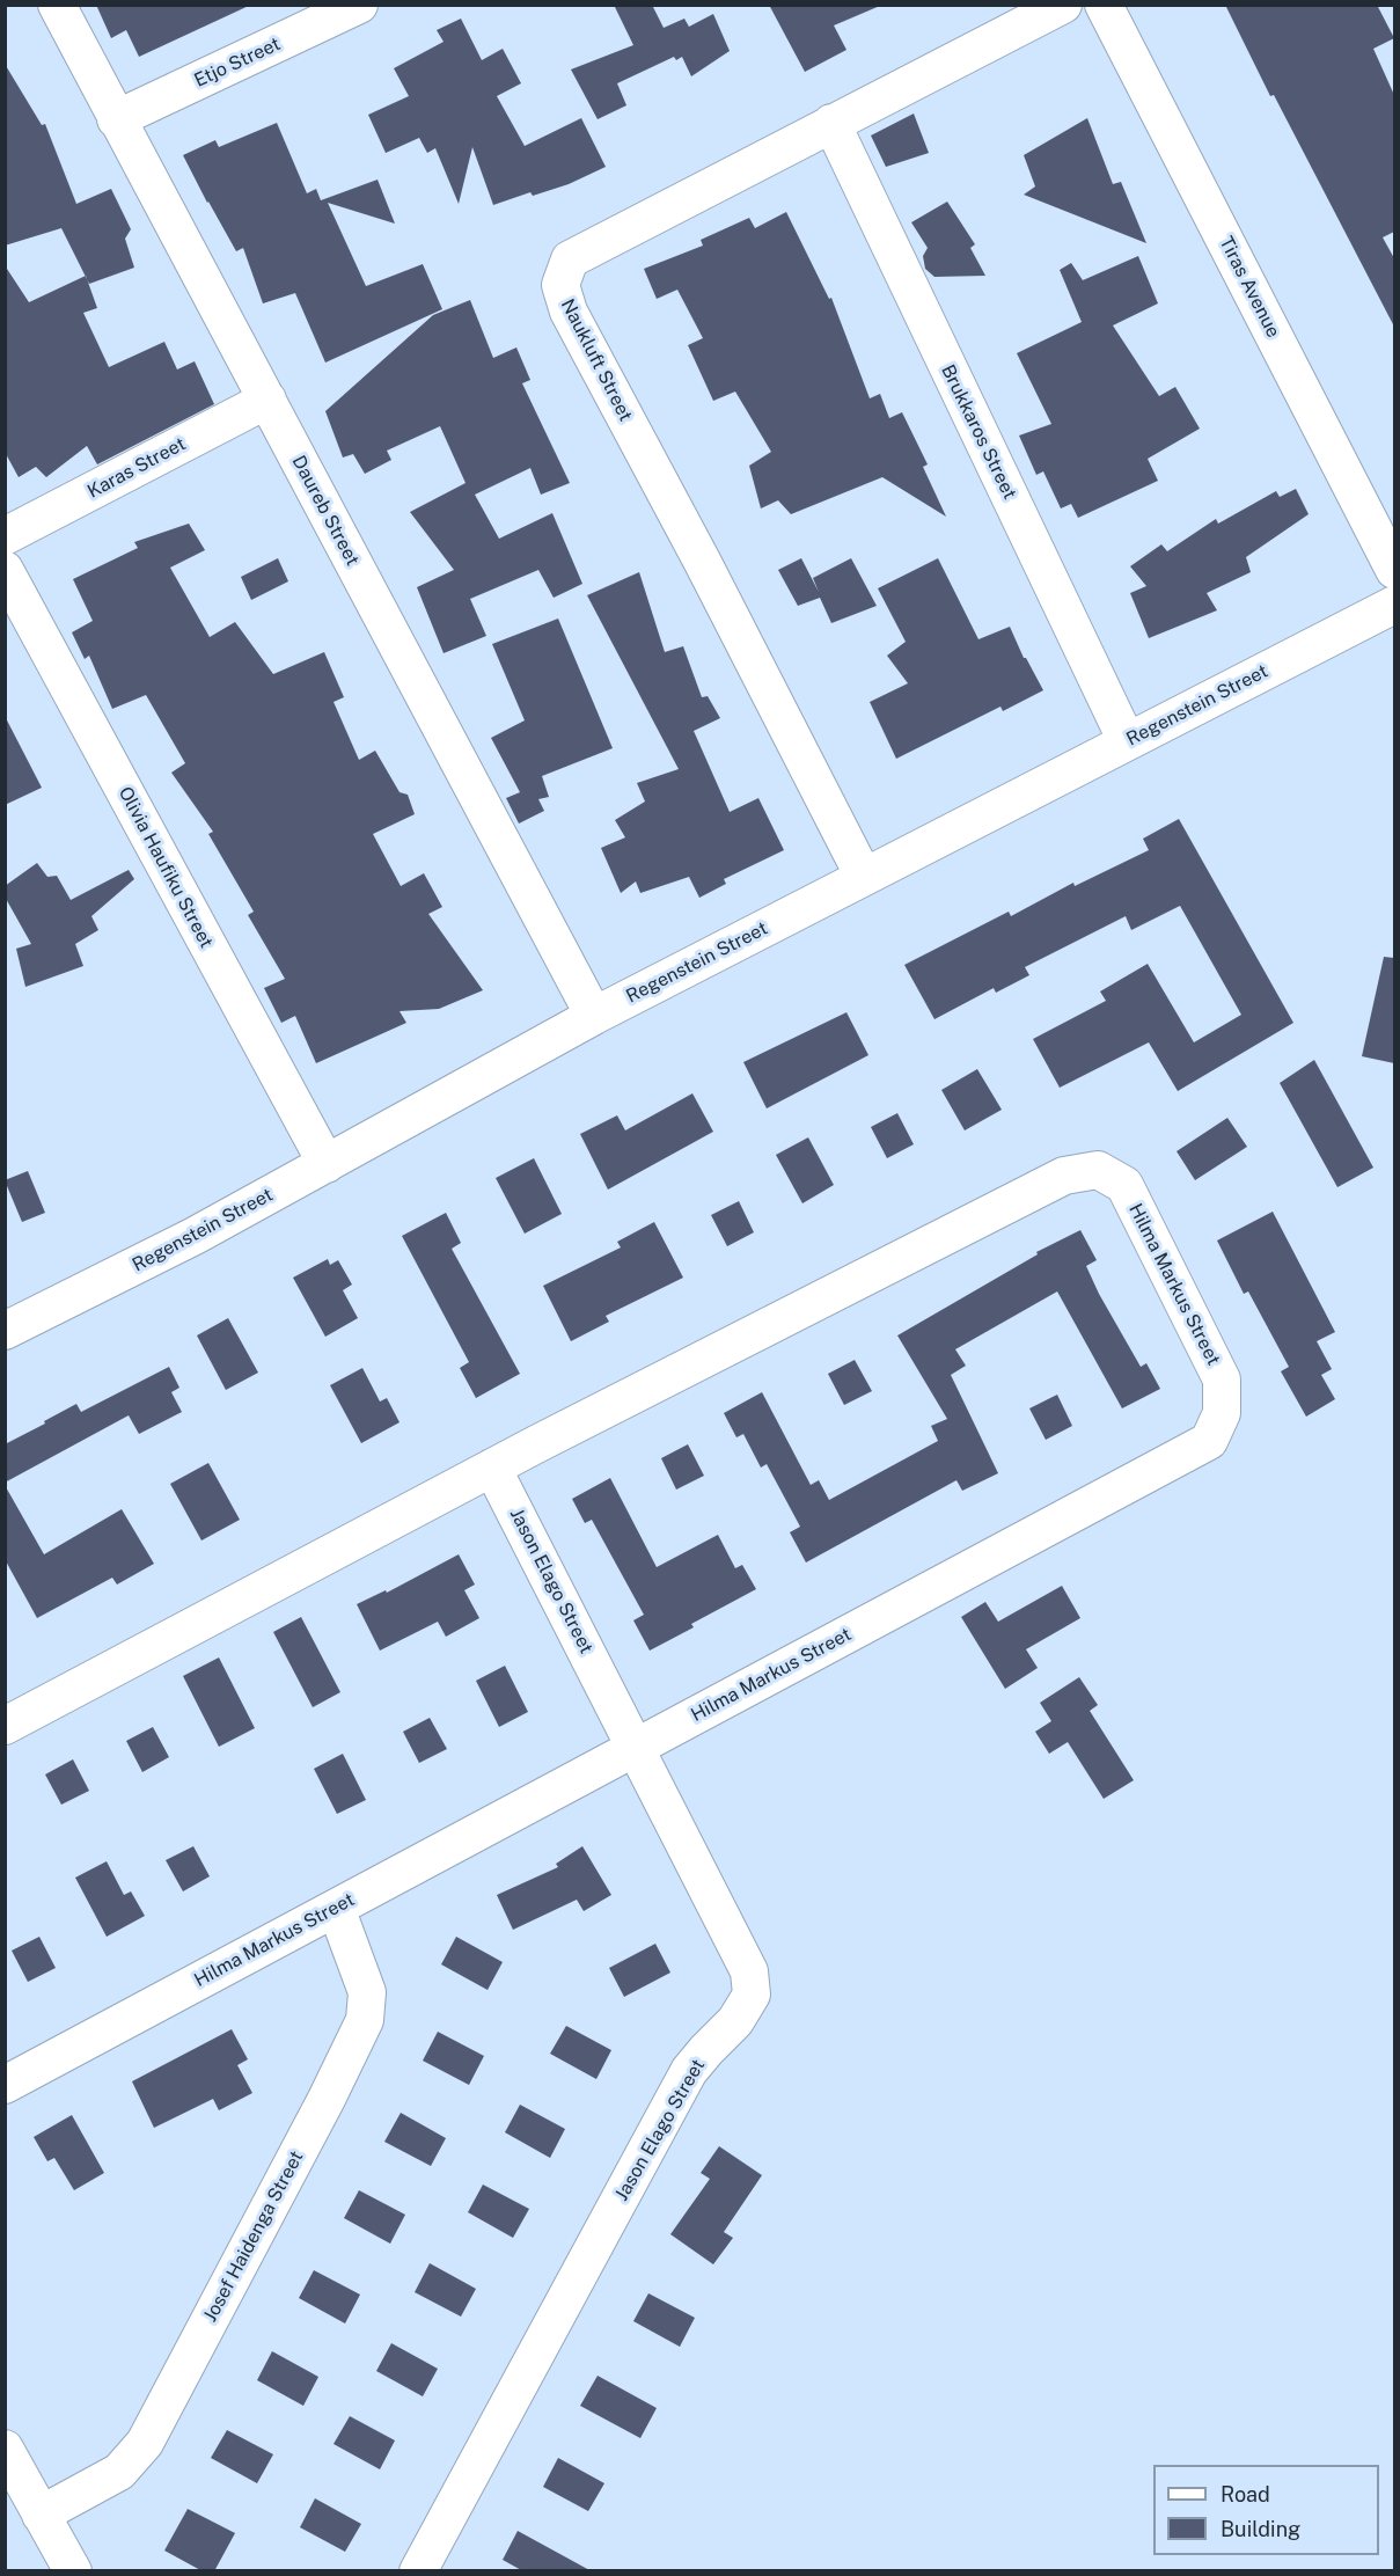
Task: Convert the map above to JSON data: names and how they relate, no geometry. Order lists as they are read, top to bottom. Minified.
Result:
{"streets":{"street":["Etjo Street","Tiras Avenue","Naukluft Street","Brukkaros Street","Karas Street","Daureb Street","Regenstein Street","Olivia Haufiku Street","Hilma Markus Street","Jason Elago Street","Josef Haidenga Street"]},"crossings":[["Etjo Street","Daureb Street"],["Naukluft Street","Brukkaros Street"],["Naukluft Street","Regenstein Street"],["Brukkaros Street","Regenstein Street"],["Karas Street","Daureb Street"],["Daureb Street","Regenstein Street"],["Regenstein Street","Olivia Haufiku Street"],["Hilma Markus Street","Jason Elago Street"],["Hilma Markus Street","Josef Haidenga Street"]],"legend":["Road","Building"]}
